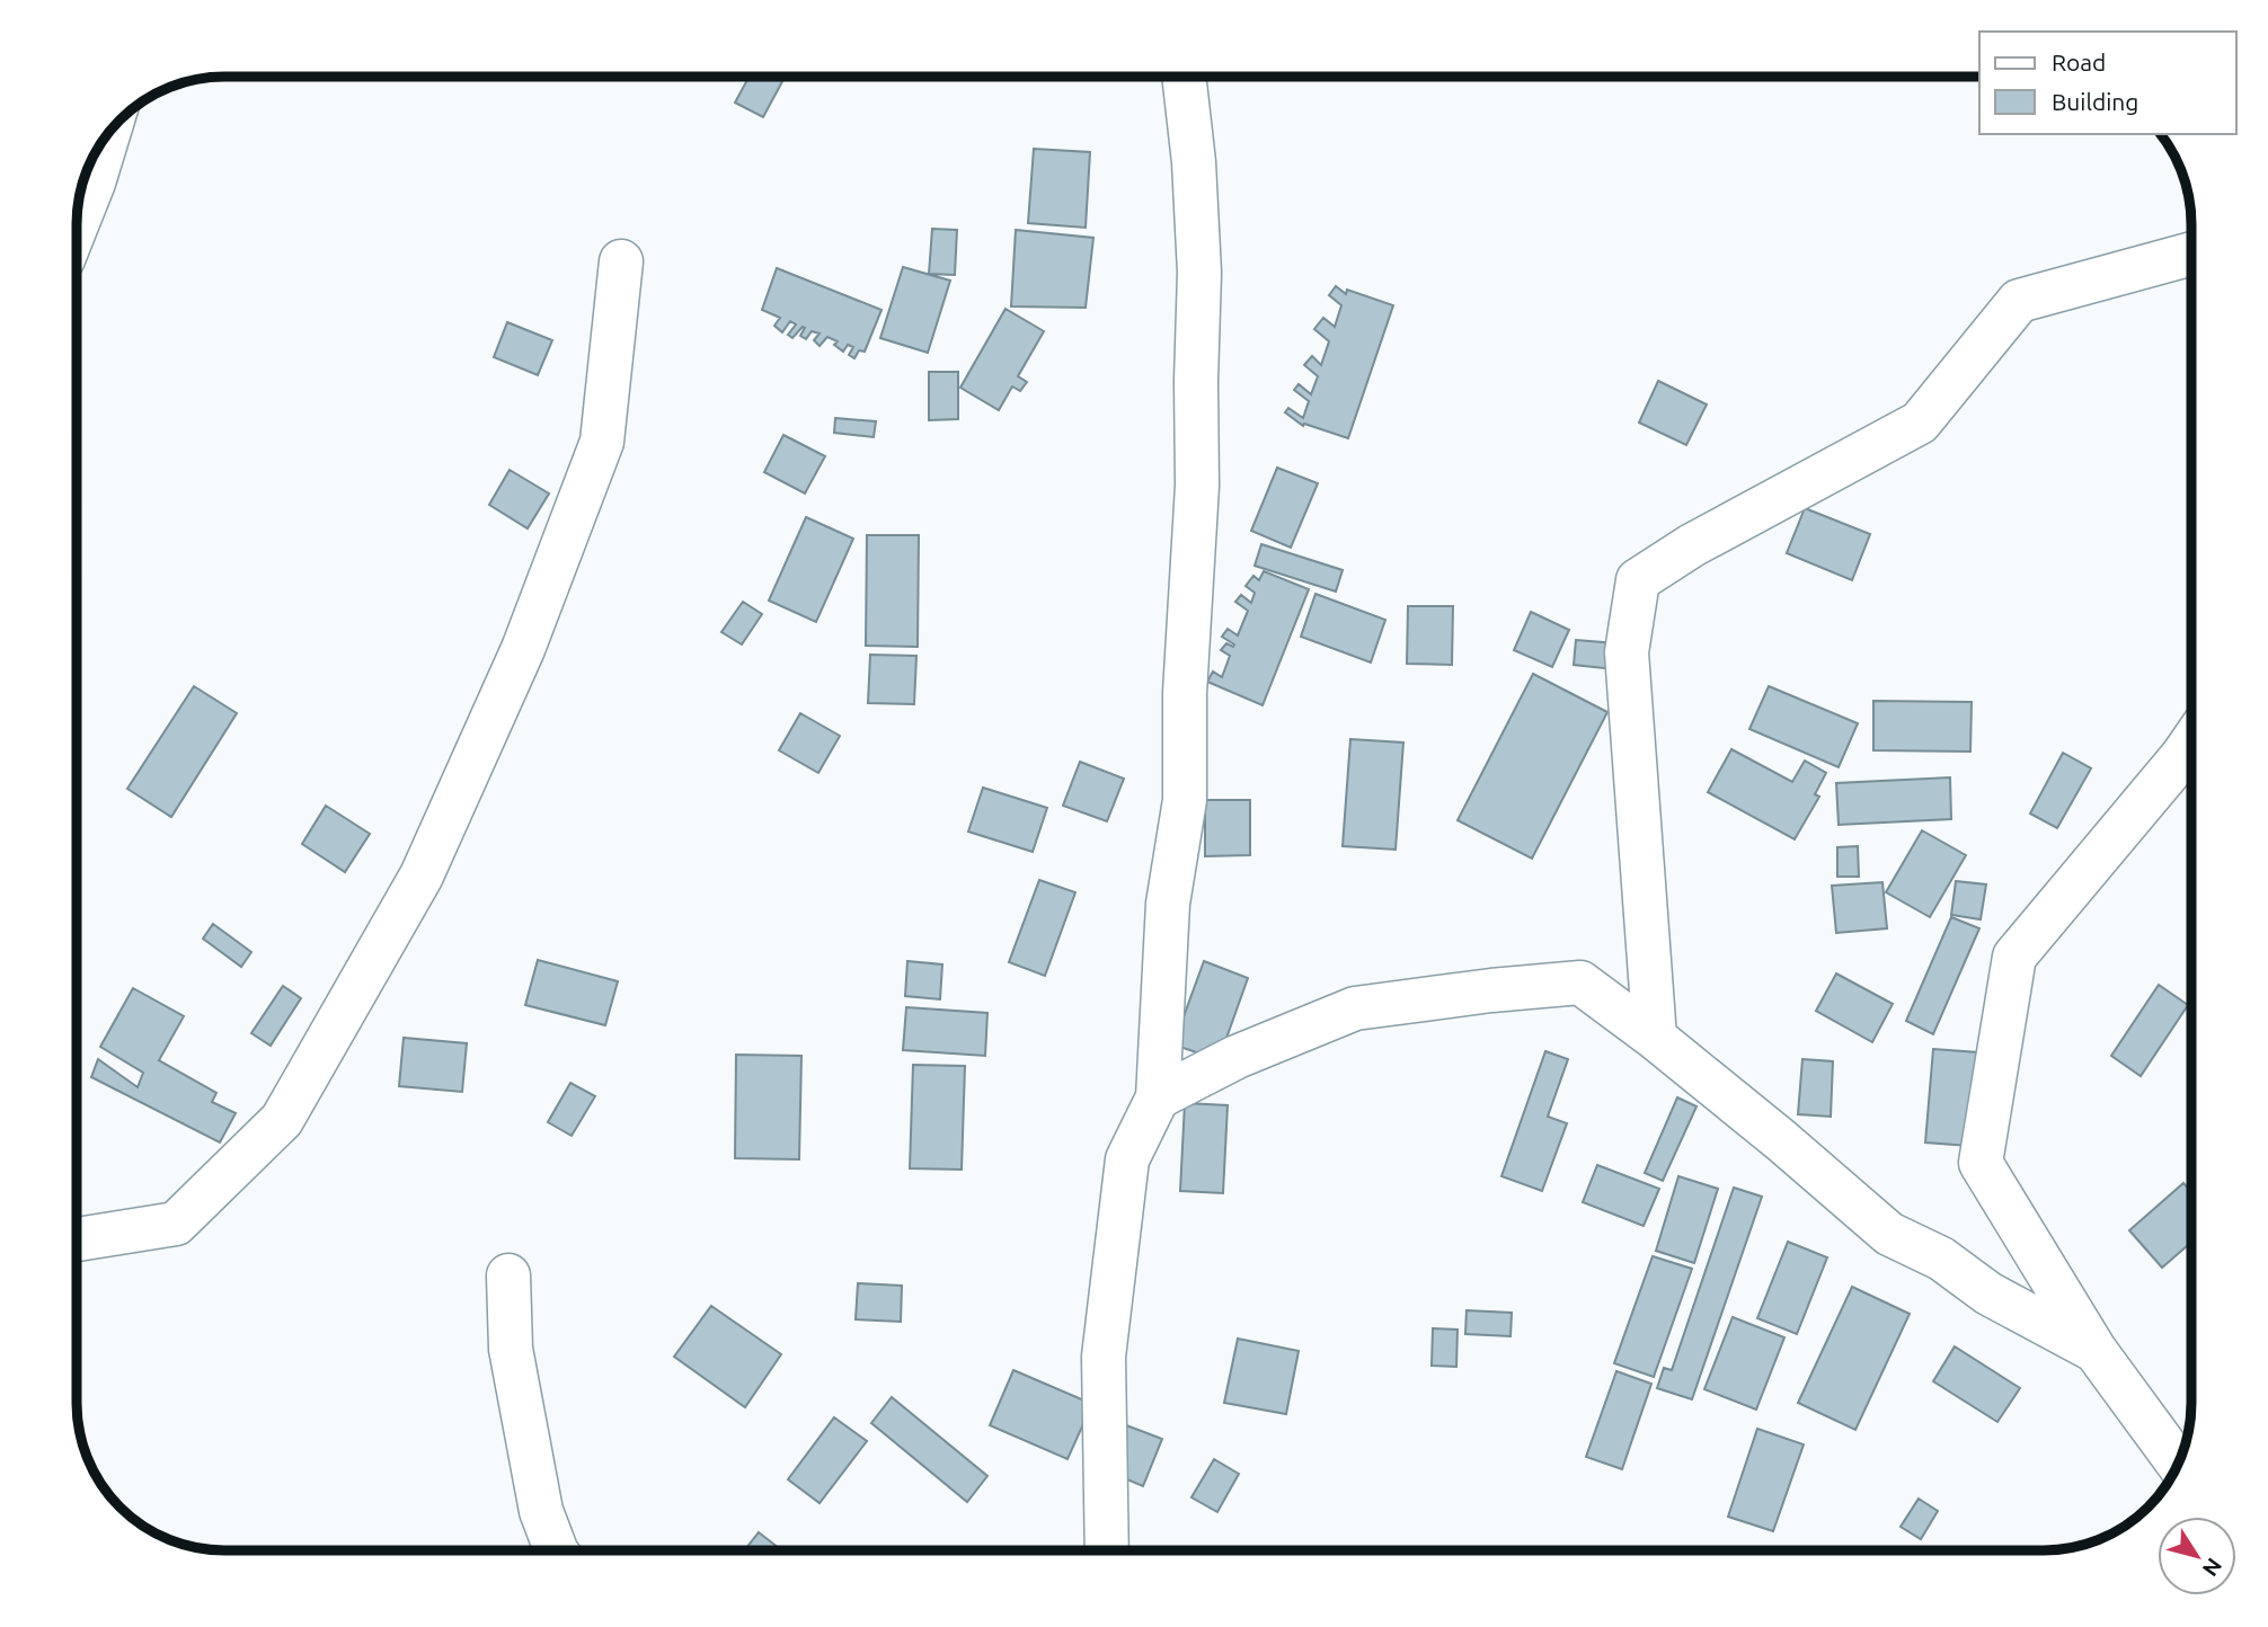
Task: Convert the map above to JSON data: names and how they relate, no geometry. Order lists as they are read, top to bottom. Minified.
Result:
{"legend":["Road","Building"],"north":"bottom right"}
